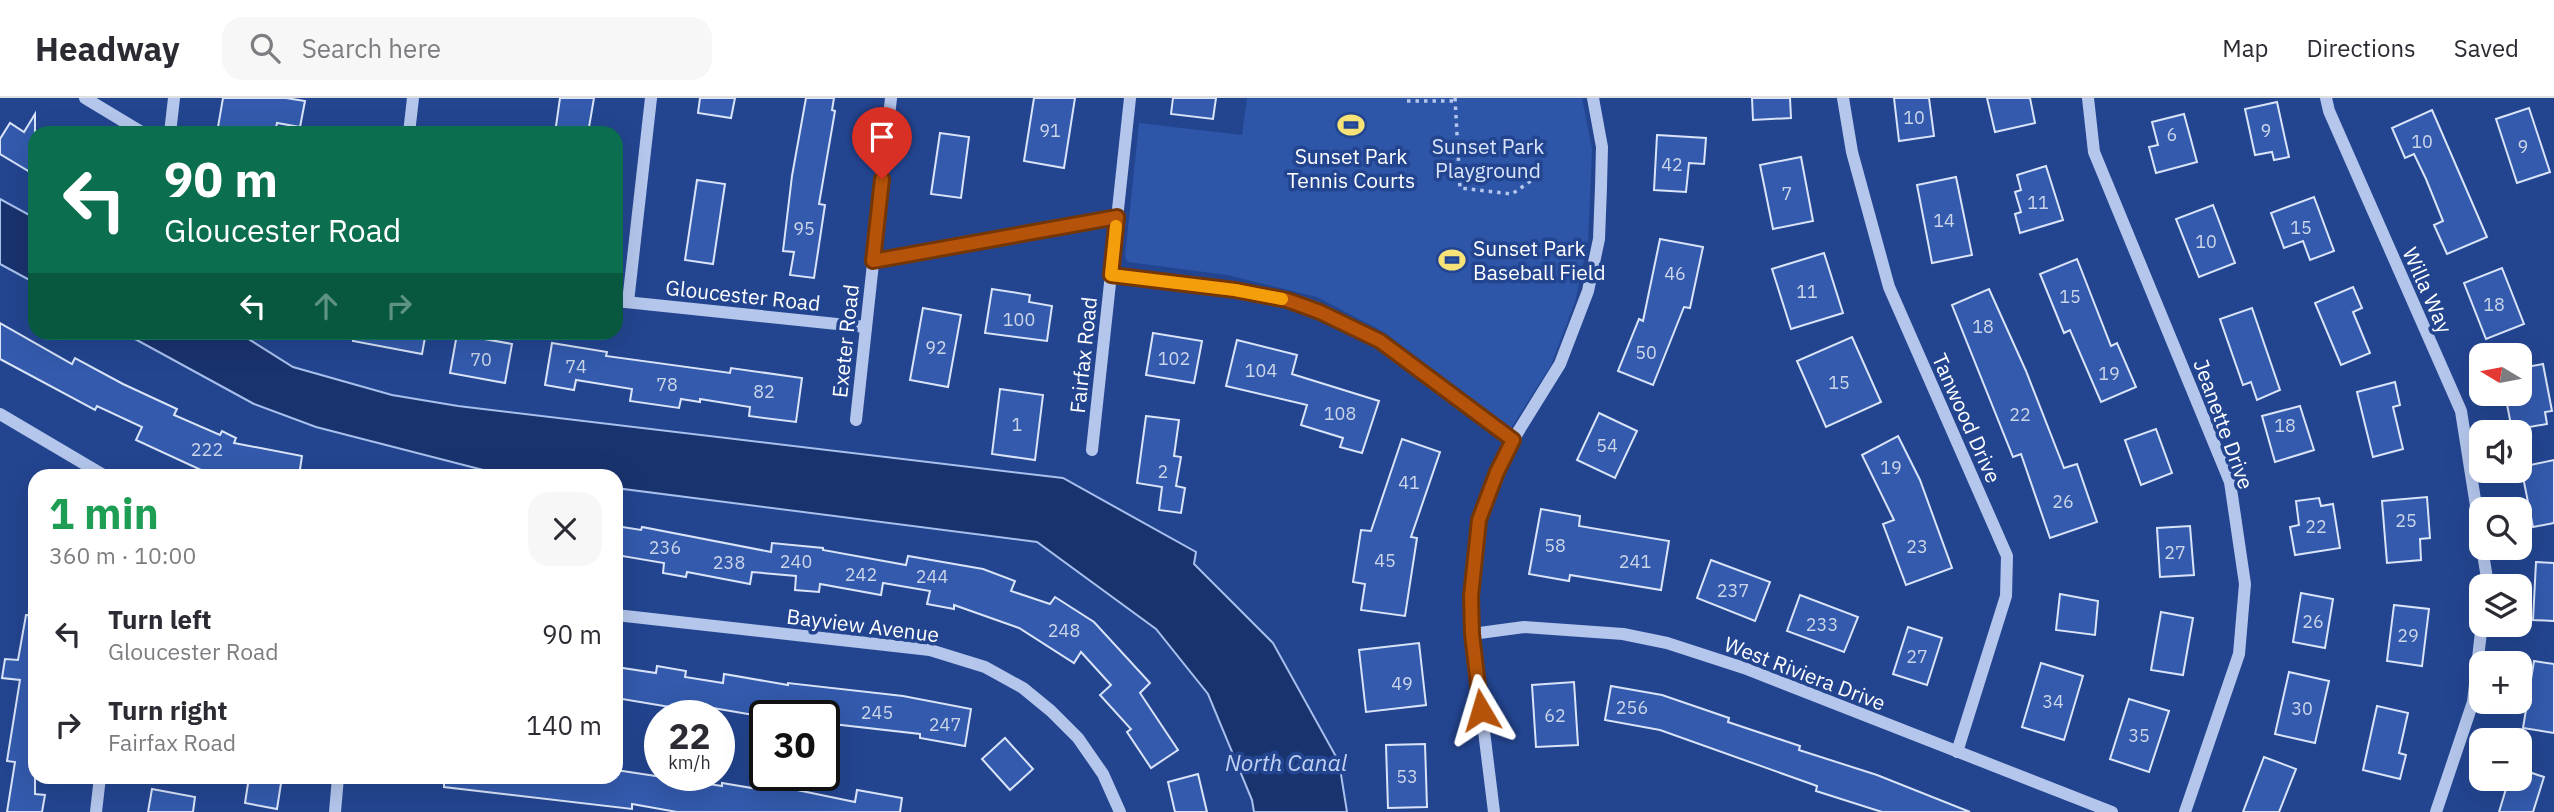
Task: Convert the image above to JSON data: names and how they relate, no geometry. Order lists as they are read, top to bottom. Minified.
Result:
{"streets":{"street":["Willa Way","Gloucester Road","Exeter Road","Fairfax Road","Tanwood Drive","Jeanette Drive","Bayview Avenue","West Riviera Drive"]},"crossings":[["Gloucester Road","Exeter Road"],["Tanwood Drive","West Riviera Drive"]],"water":["North Canal"],"parks":["Sunset Park Playground"],"places":{"sports":["Sunset Park Tennis Courts","Sunset Park Baseball Field"]},"house_numbers":["10","91","9","6","10","9","42","7","11","14","15","95","10","46","11","15","18","100","18","92","50","102","70","74","104","19","15","78","82","108","22","1","18","54","222","19","2","41","26","25","22","58","23","236","27","45","240","241","238","242","244","237","26","233","248","29","27","49","34","256","30","245","62","247","35","53"],"north":"left","page":{"header":"Headway","search":"Search here","nav":["Map","Directions","Saved"],"turn":["90 m","Gloucester Road"],"map_buttons":["+","−"],"heading":["1 min","360 m · 10:00"],"list":[{"name":"Turn left","note":"Gloucester Road","value":"90 m"},{"name":"Turn right","note":"Fairfax Road","value":"140 m"}],"speed":"22 km/h","limit":"30"}}
